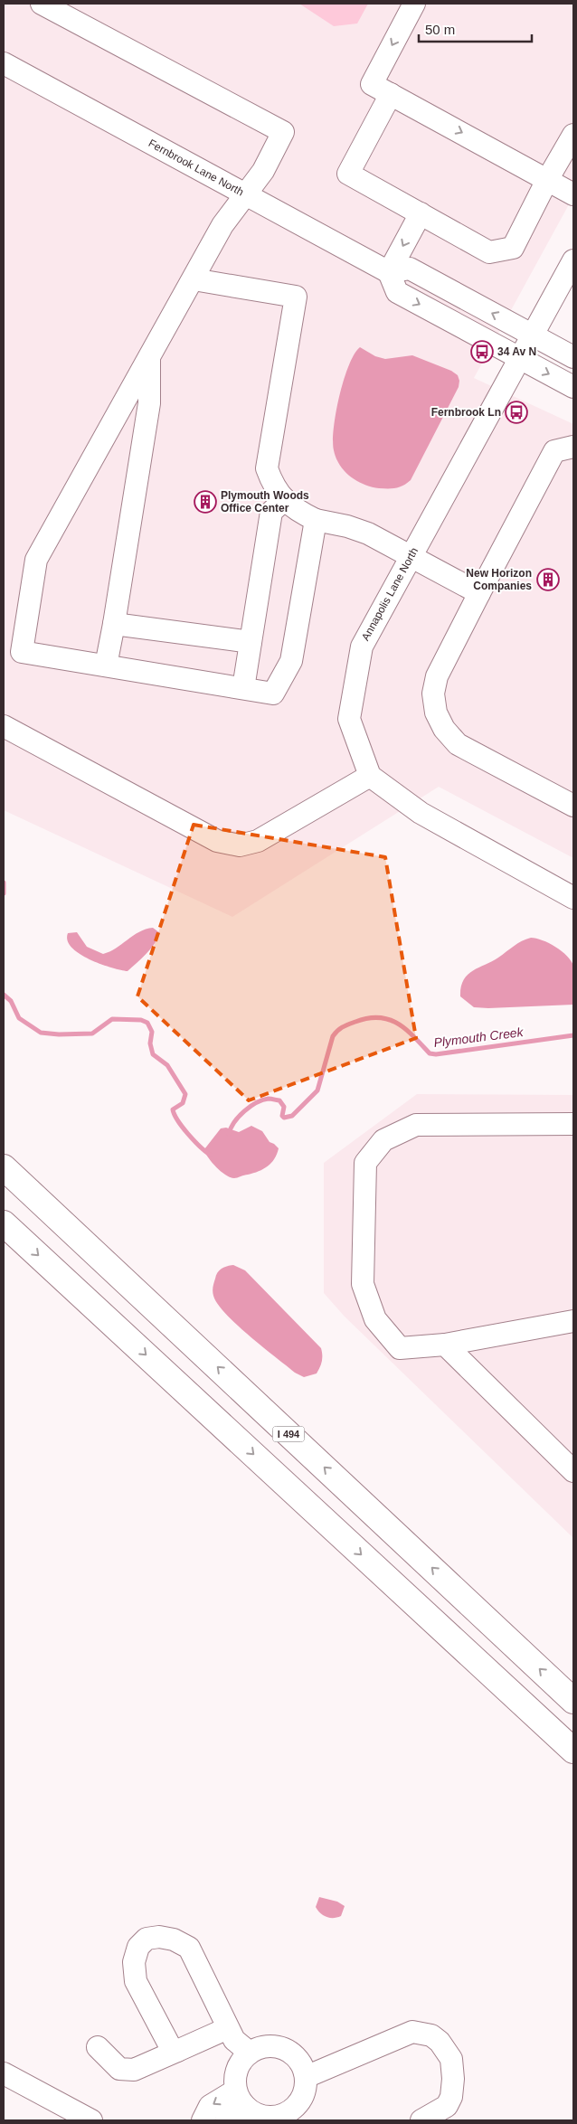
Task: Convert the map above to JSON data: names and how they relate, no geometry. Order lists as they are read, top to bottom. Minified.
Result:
{"streets":{"highway":["I 494"],"street":["Fernbrook Lane North","Annapolis Lane North"]},"water":["Plymouth Creek"],"places":{"bus stop":["34 Av N","Fernbrook Ln"],"building":["Plymouth Woods Office Center","New Horizon Companies"]},"scale_bar":"50 m"}
